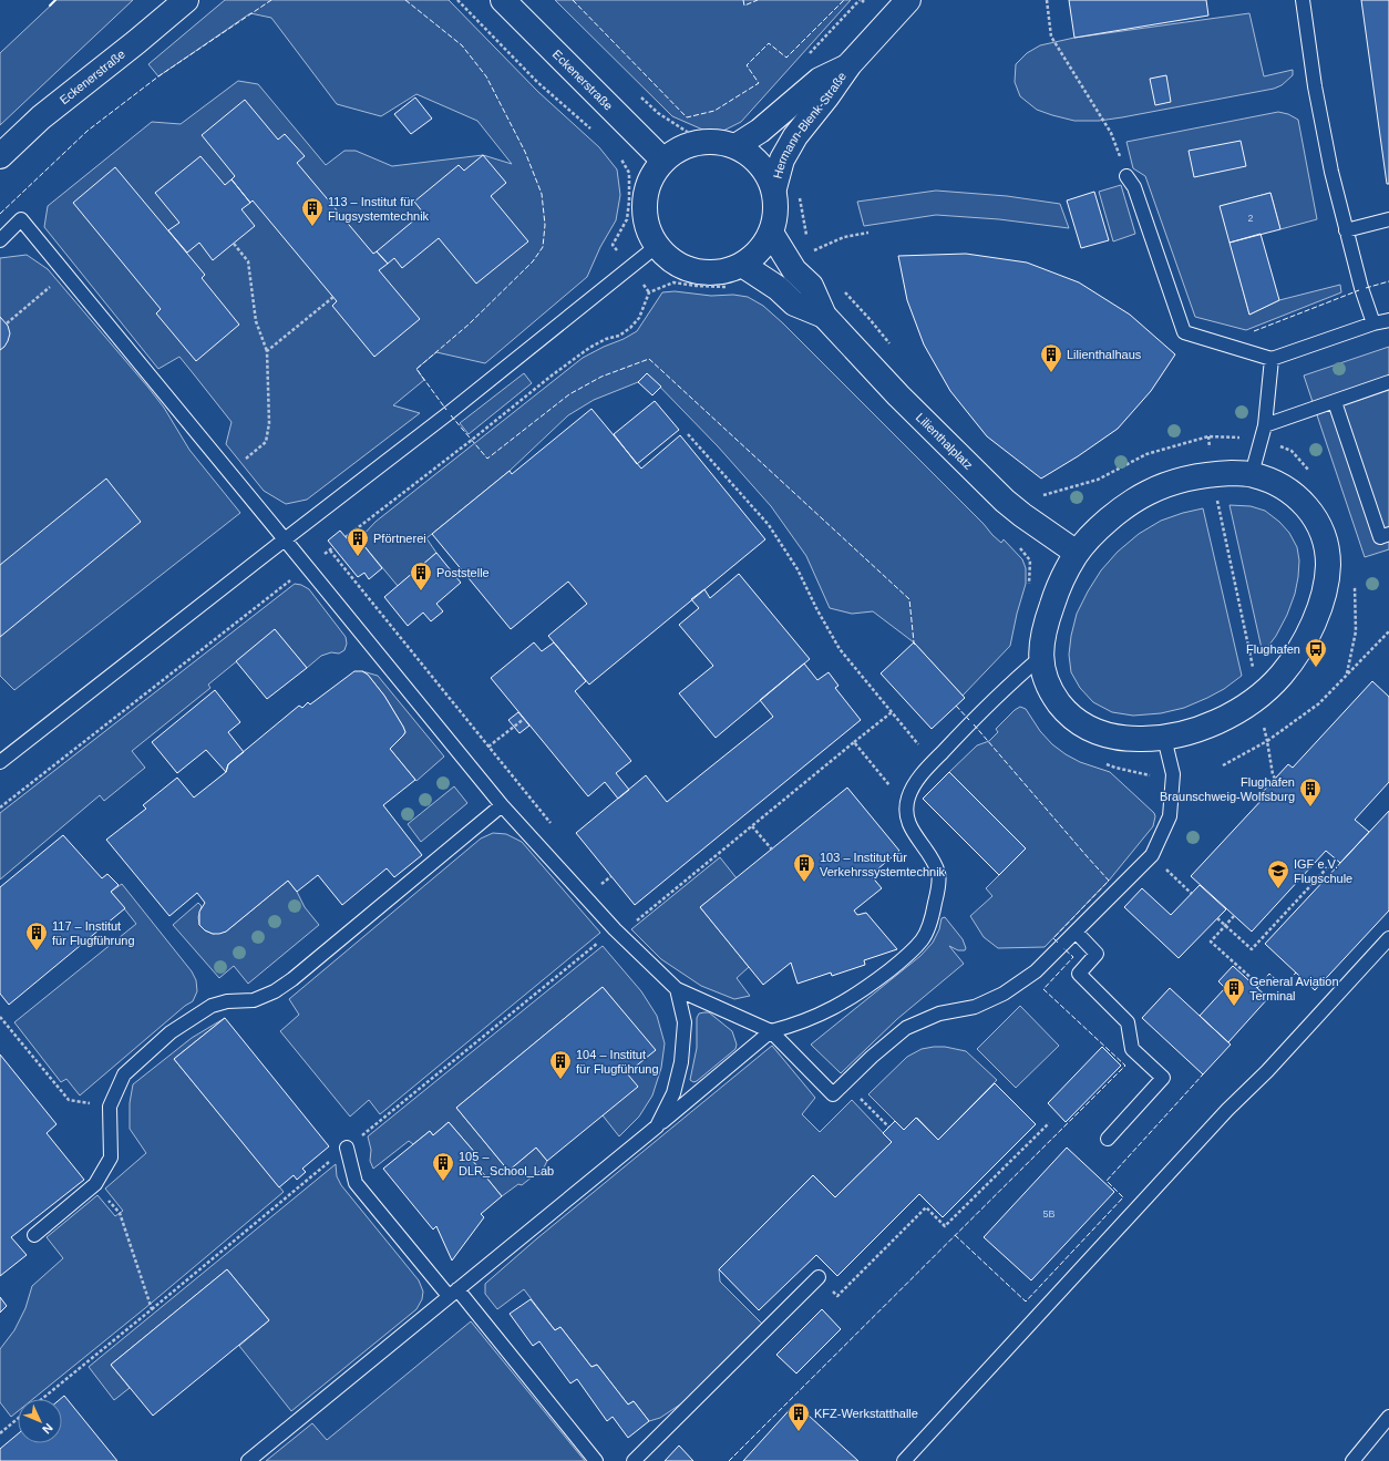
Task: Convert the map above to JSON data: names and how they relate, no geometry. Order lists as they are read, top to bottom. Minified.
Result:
{"streets":{"street":["Eckenerstraße","Hermann-Blenk-Straße","Lilienthalplatz"]},"crossings":[["Eckenerstraße","Hermann-Blenk-Straße"],["Eckenerstraße","Lilienthalplatz"],["Hermann-Blenk-Straße","Lilienthalplatz"]],"places":{"building":["113 – Institut für Flugsystemtechnik","Lilienthalhaus","Pförtnerei","Poststelle","Flughafen Braunschweig-Wolfsburg","103 – Institut für Verkehrssystemtechnik","117 – Institut für Flugführung","General Aviation Terminal","104 – Institut für Flugführung","105 – DLR_School_Lab","KFZ-Werkstatthalle"],"bus stop":["Flughafen"],"school or university":["IGF e.V. Flugschule"]},"house_numbers":["2","5B"],"north":"bottom right"}
